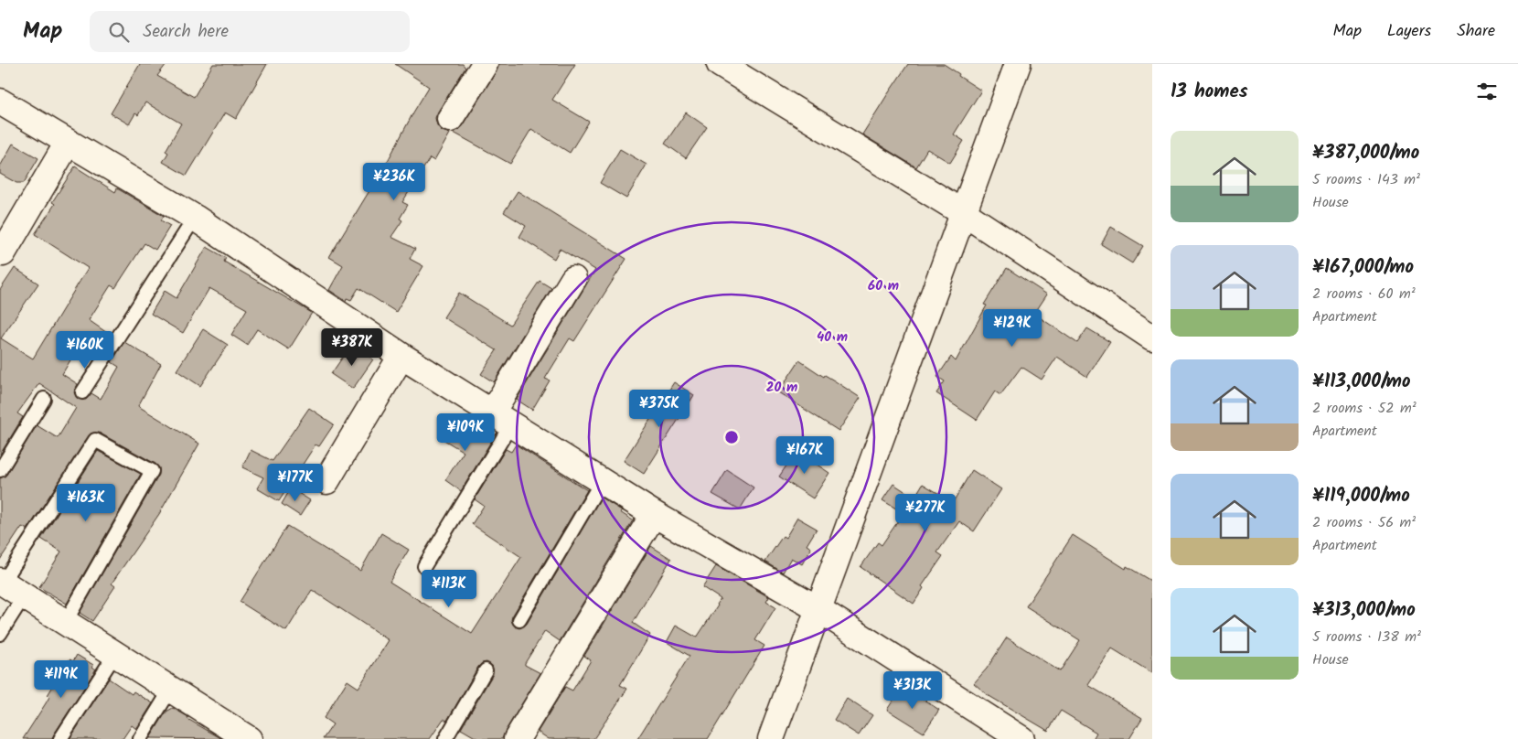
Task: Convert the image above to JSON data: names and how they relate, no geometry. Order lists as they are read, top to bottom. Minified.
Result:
{"page":{"header":"Map","search":"Search here","nav":["Map","Layers","Share"],"heading":"13 homes","list":[{"name":"¥387,000/mo","note":"5 rooms · 143 m² · House"},{"name":"¥167,000/mo","note":"2 rooms · 60 m² · Apartment"},{"name":"¥113,000/mo","note":"2 rooms · 52 m² · Apartment"},{"name":"¥119,000/mo","note":"2 rooms · 56 m² · Apartment"},{"name":"¥313,000/mo","note":"5 rooms · 138 m² · House"}],"price":["¥236K","¥129K","¥387K","¥160K","¥375K","¥109K","¥167K","¥177K","¥163K","¥277K","¥113K","¥119K","¥313K"]},"rings":["60 m","40 m","20 m"]}
